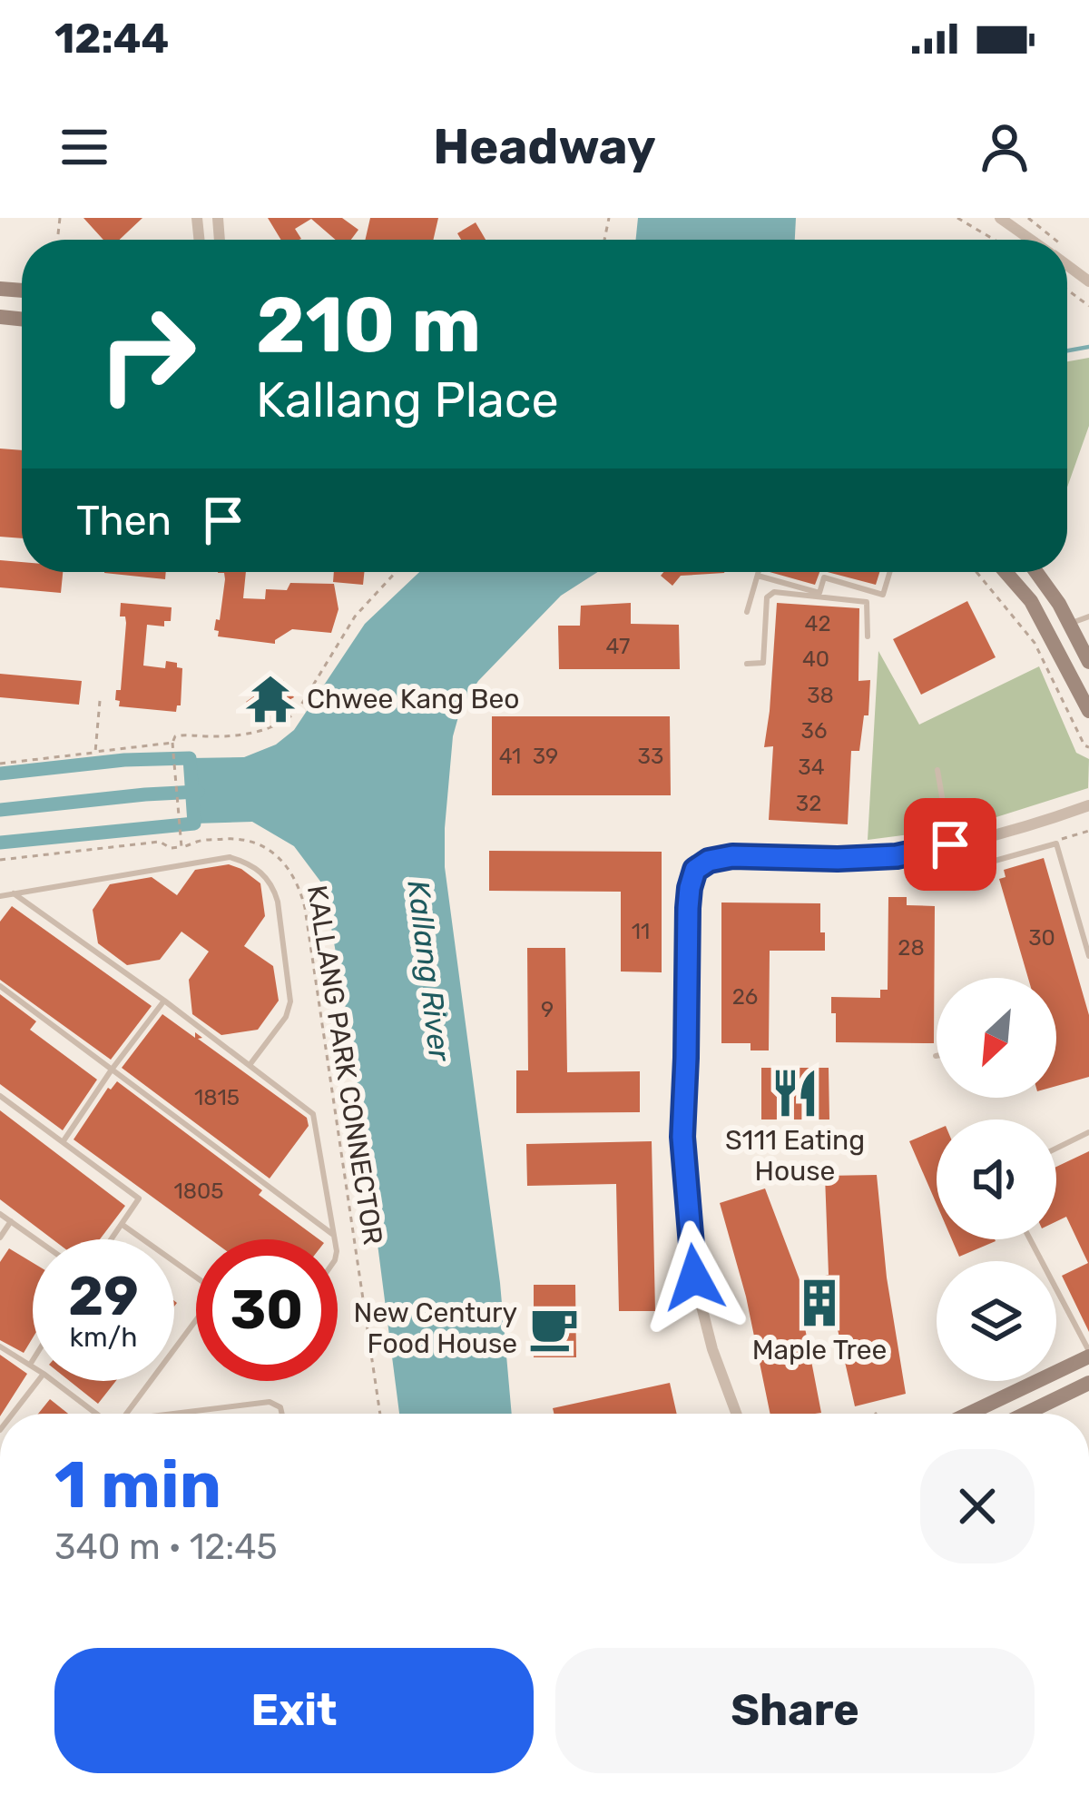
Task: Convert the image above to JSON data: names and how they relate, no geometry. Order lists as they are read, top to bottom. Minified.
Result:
{"streets":{"path":["KALLANG PARK CONNECTOR"]},"water":["Kallang River"],"places":{"temple":["Chwee Kang Beo"],"restaurant":["S111 Eating House"],"building":["Maple Tree"],"cafe":["New Century Food House"]},"house_numbers":["42","47","40","38","36","41","39","33","34","32","11","30","28","26","9","1815","1805"],"north":"bottom left","page":{"status":"12:44","header":"Headway","turn":["210 m","Kallang Place"],"then":"Then","speed":"29 km/h","limit":"30","heading":["1 min","340 m · 12:45"],"buttons":["Exit","Share"]}}
